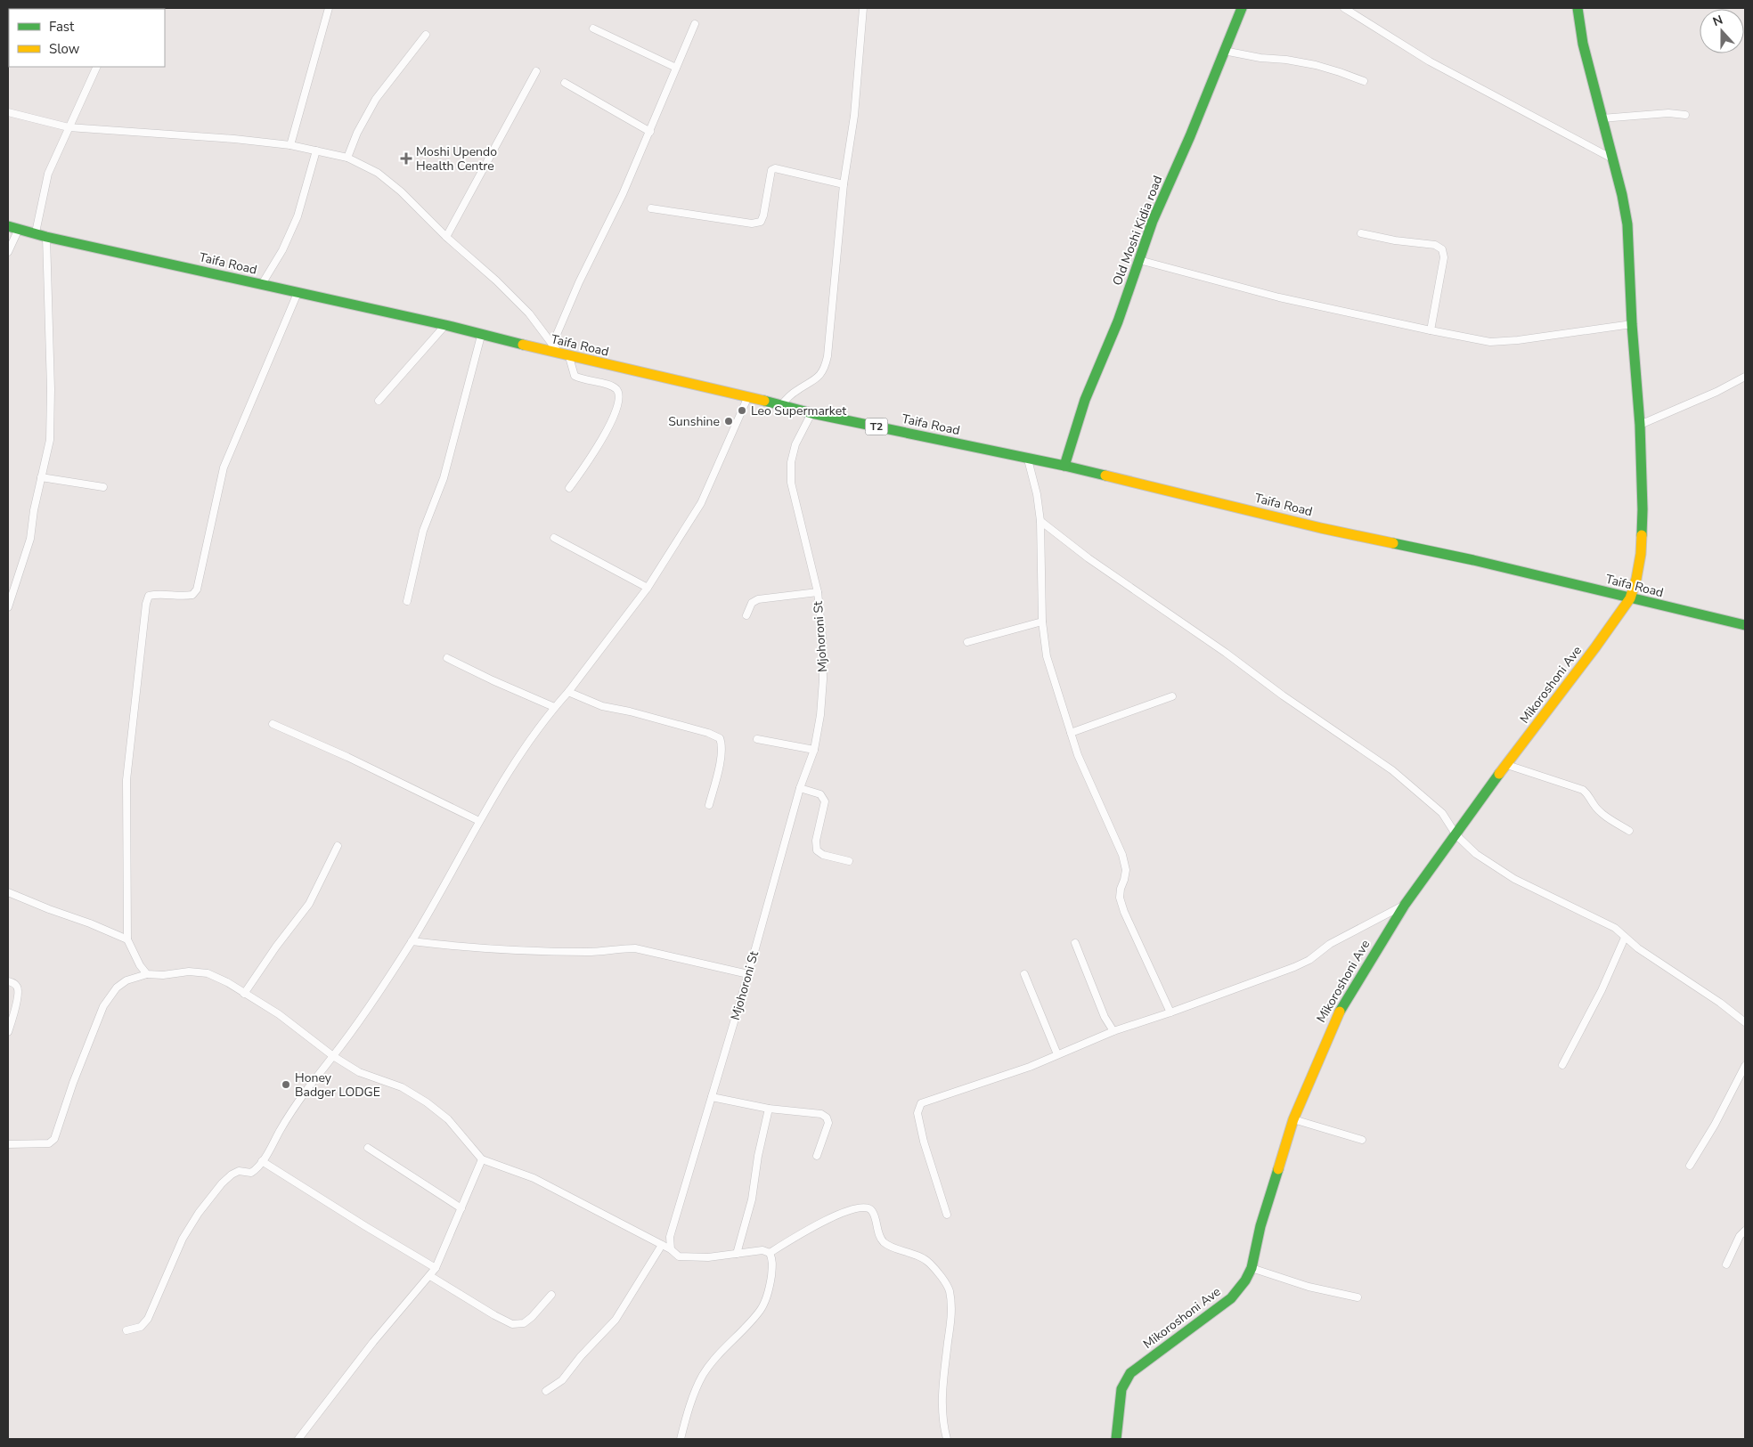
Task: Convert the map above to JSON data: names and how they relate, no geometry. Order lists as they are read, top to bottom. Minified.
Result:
{"streets":{"main road":["Old Moshi Kidia road","Taifa Road","T2","Mikoroshoni Ave"],"street":["Mjohoroni St"]},"crossings":[["Old Moshi Kidia road","Taifa Road"],["Taifa Road","Mjohoroni St"],["Taifa Road","Mikoroshoni Ave"]],"places":{"health":["Moshi Upendo Health Centre"],"other":["Leo Supermarket","Sunshine","Honey Badger LODGE"]},"legend":["Fast","Slow"],"north":"top"}
